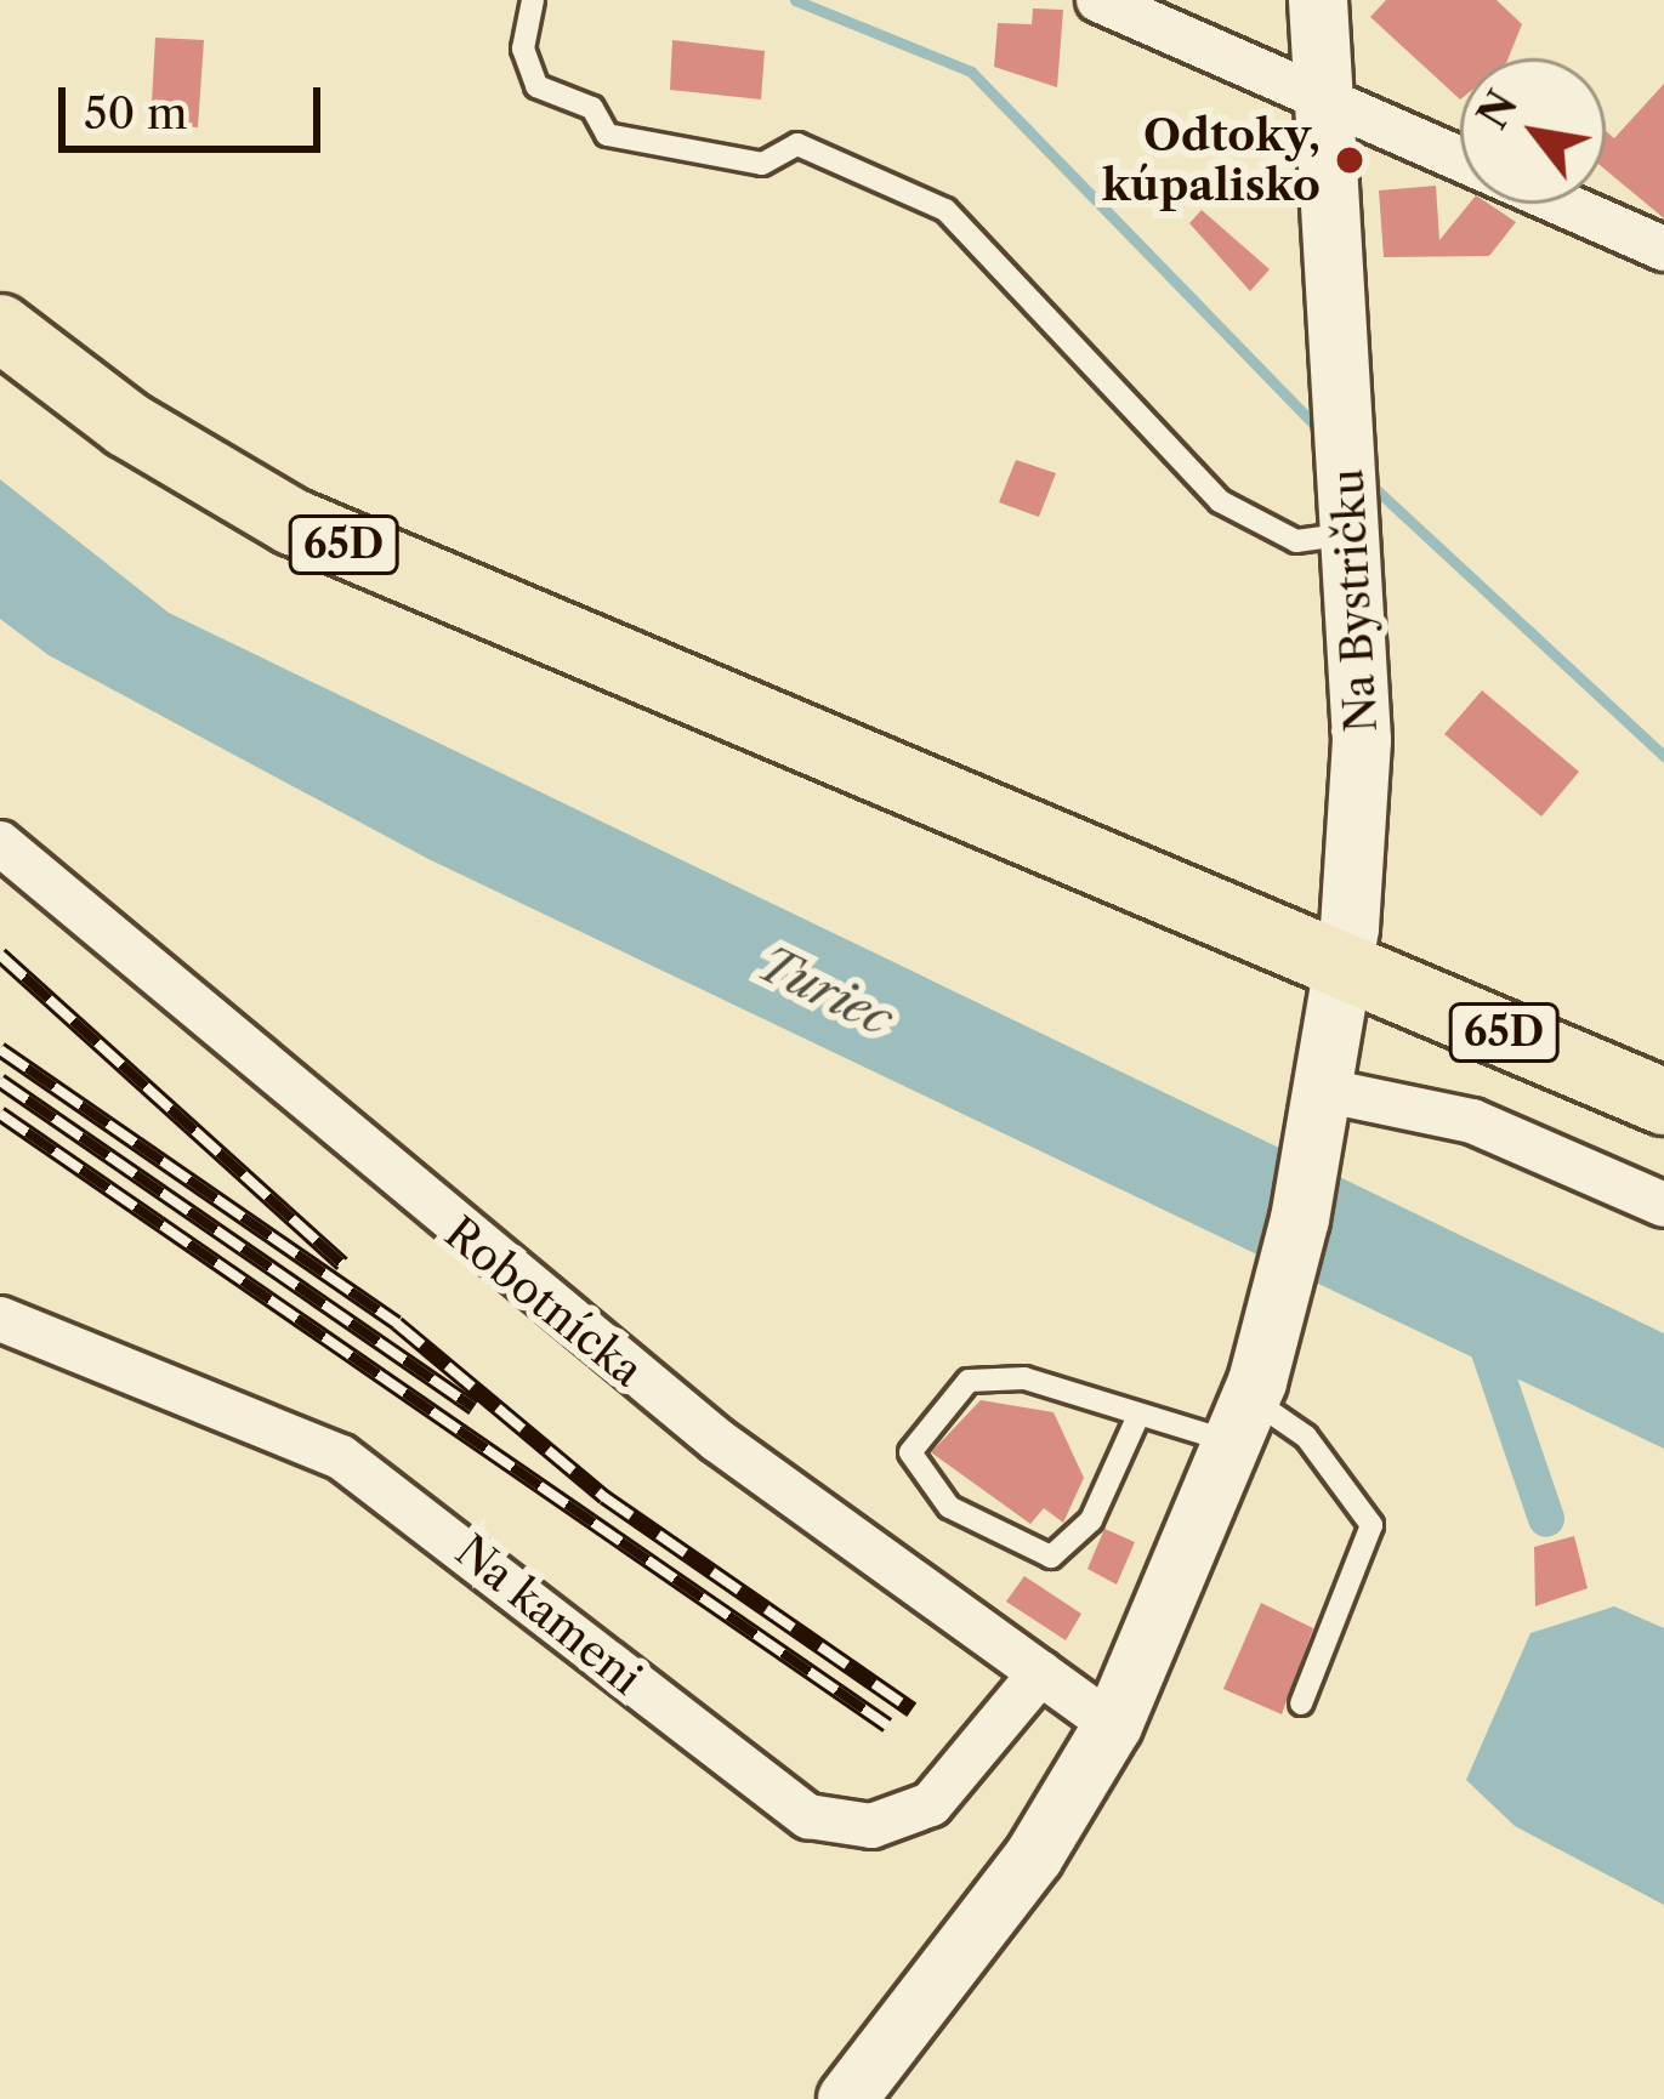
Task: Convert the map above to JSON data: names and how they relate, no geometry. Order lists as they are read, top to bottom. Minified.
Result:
{"streets":{"main road":["65D"],"street":["Na Bystričku","Robotnícka","Na kameni"]},"crossings":[["65D","Na Bystričku"],["Na Bystričku","Robotnícka"],["Robotnícka","Na kameni"]],"water":["Turiec"],"places":["Odtoky, kúpalisko"],"scale_bar":"50 m","north":"top left"}
